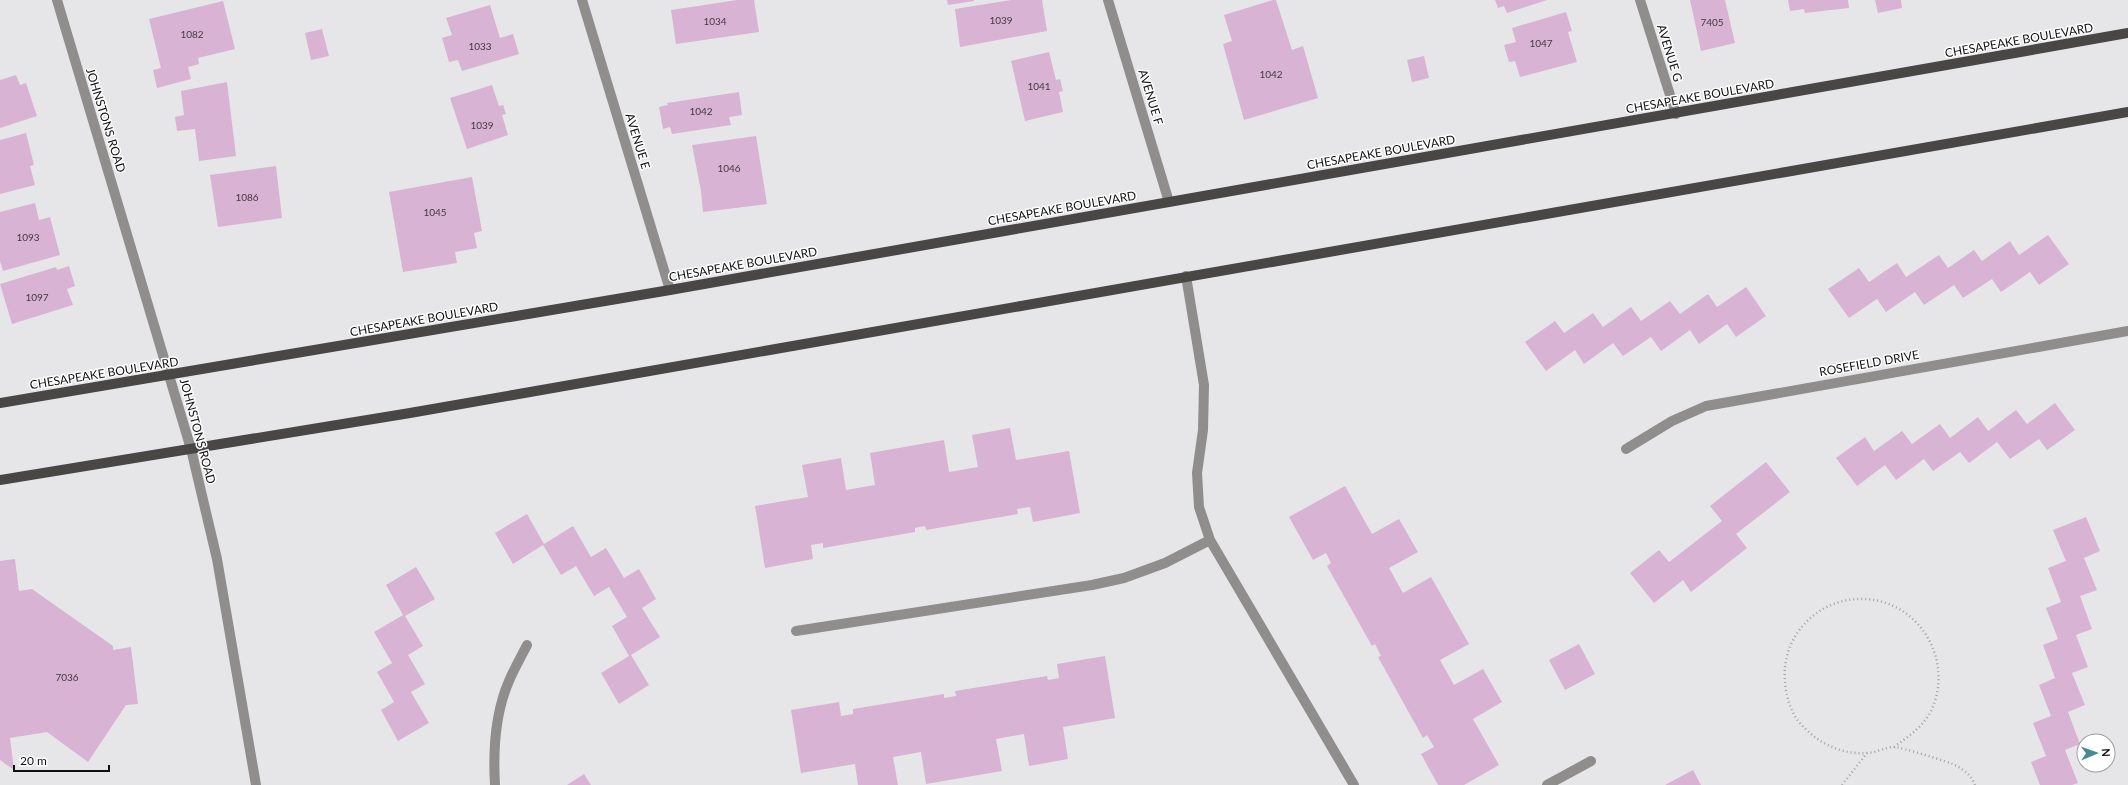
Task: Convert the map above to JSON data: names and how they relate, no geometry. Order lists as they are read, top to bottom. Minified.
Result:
{"streets":{"main road":["CHESAPEAKE BOULEVARD"],"street":["AVENUE G","AVENUE F","JOHNSTONS ROAD","AVENUE E","ROSEFIELD DRIVE"]},"crossings":[["CHESAPEAKE BOULEVARD","AVENUE G"],["CHESAPEAKE BOULEVARD","AVENUE F"],["CHESAPEAKE BOULEVARD","JOHNSTONS ROAD"],["CHESAPEAKE BOULEVARD","AVENUE E"]],"house_numbers":["1039","1034","7405","1082","1047","1033","1042","1041","1042","1039","1046","1086","1045","1093","1097","7036"],"scale_bar":"20 m","north":"right"}
